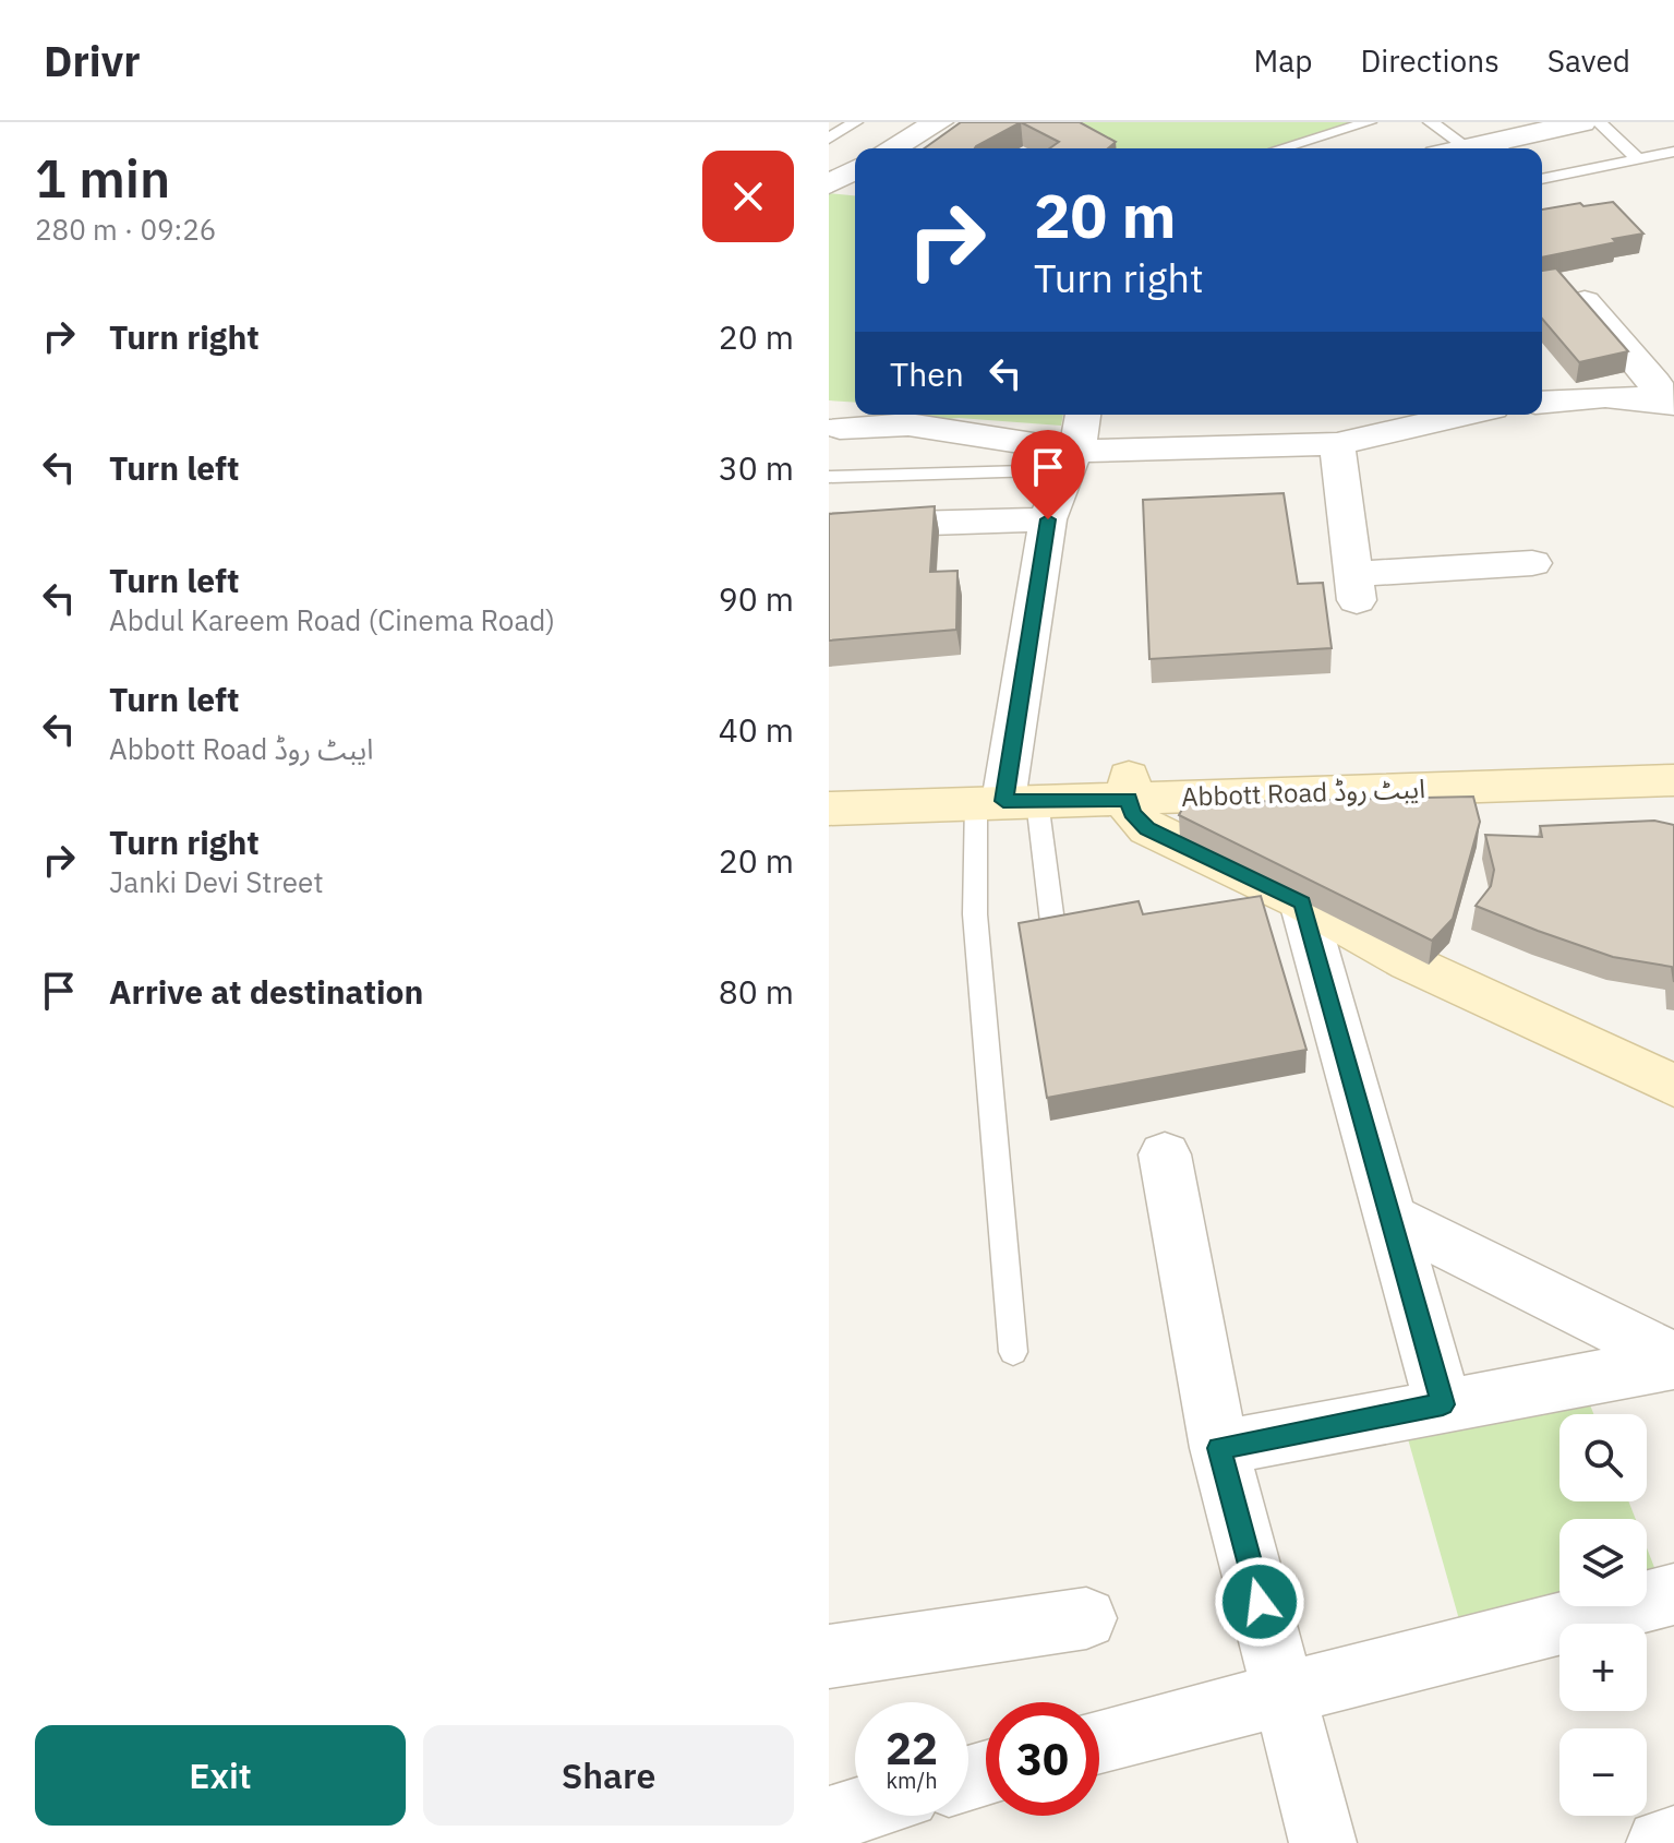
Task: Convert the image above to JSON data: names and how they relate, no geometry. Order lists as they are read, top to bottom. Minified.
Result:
{"streets":{"main road":["Abbott Road ایبٹ روڈ"]},"page":{"header":"Drivr","nav":["Map","Directions","Saved"],"heading":["1 min","280 m · 09:26"],"turn":["20 m","Turn right"],"list":[{"name":"Turn right","value":"20 m"},{"name":"Turn left","value":"30 m"},{"name":"Turn left","note":"Abdul Kareem Road (Cinema Road)","value":"90 m"},{"name":"Turn left","note":"Abbott Road ایبٹ روڈ","value":"40 m"},{"name":"Turn right","note":"Janki Devi Street","value":"20 m"},{"name":"Arrive at destination","value":"80 m"}],"then":"Then","map_buttons":["+","−"],"speed":"22 km/h","limit":"30","buttons":["Exit","Share"]}}
